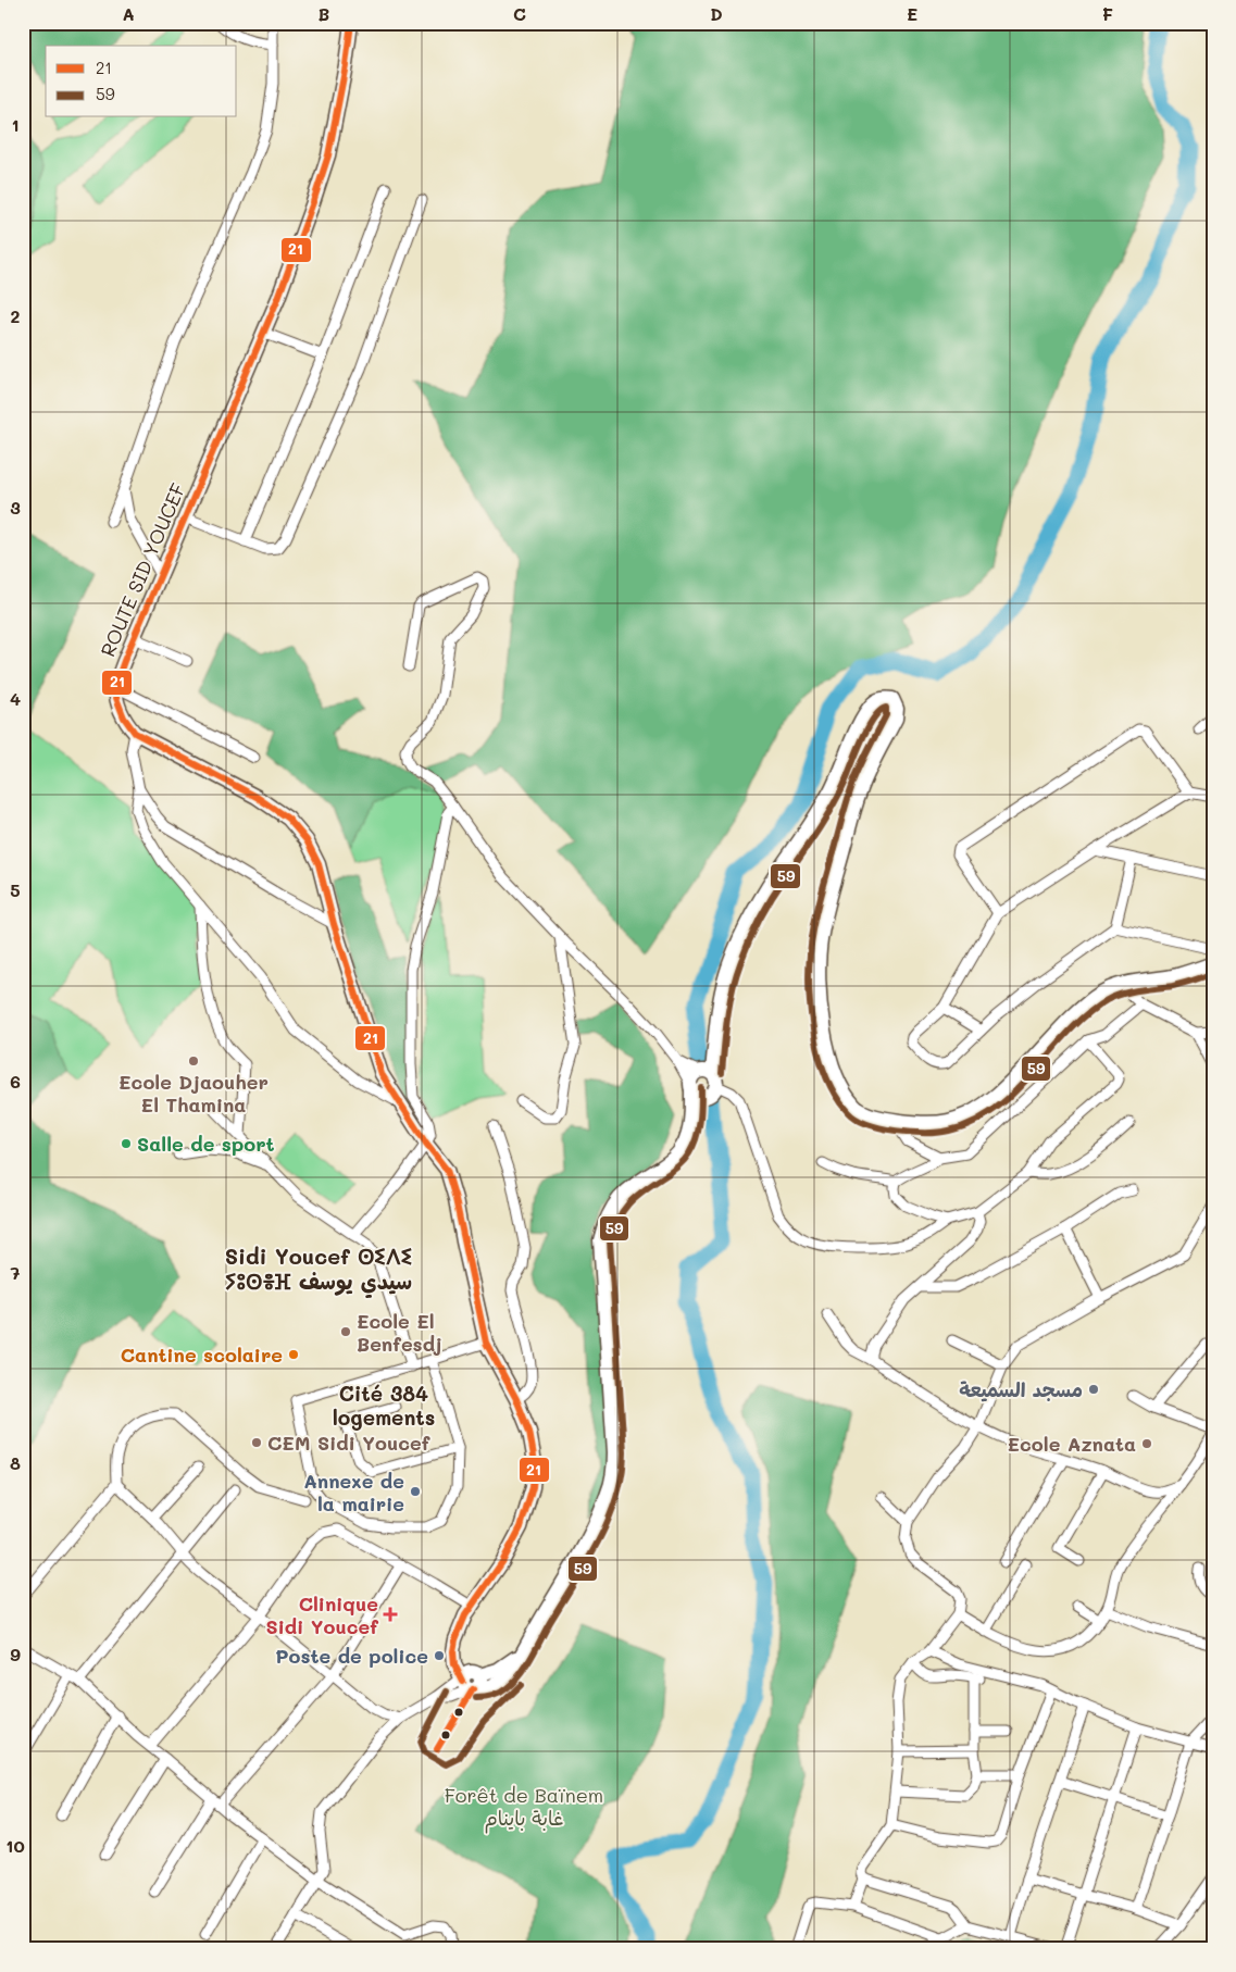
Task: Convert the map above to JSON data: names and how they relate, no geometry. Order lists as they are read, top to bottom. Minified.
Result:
{"streets":{"main road":["ROUTE SID YOUCEF"]},"districts":["Sidi Youcef ⵙⵉⴷⵉ ⵢⵓⵙⴻⴼ سيدي يوسف","Cité 384 logements"],"parks":["Forêt de Baïnem غابة باينام"],"places":{"other":["Ecole Djaouher El Thamina","Salle de sport","Ecole El Benfesdj","Cantine scolaire","مسجد السميعة","CEM Sidi Youcef","Ecole Aznata","Annexe de la mairie","Poste de police"],"health":["Clinique Sidi Youcef"]},"lines":["transit line 21","transit line 59"],"legend":["21","59"],"grid":{"columns":["A","B","C","D","E","F"],"rows":["1","2","3","4","5","6","7","8","9","10"]}}
